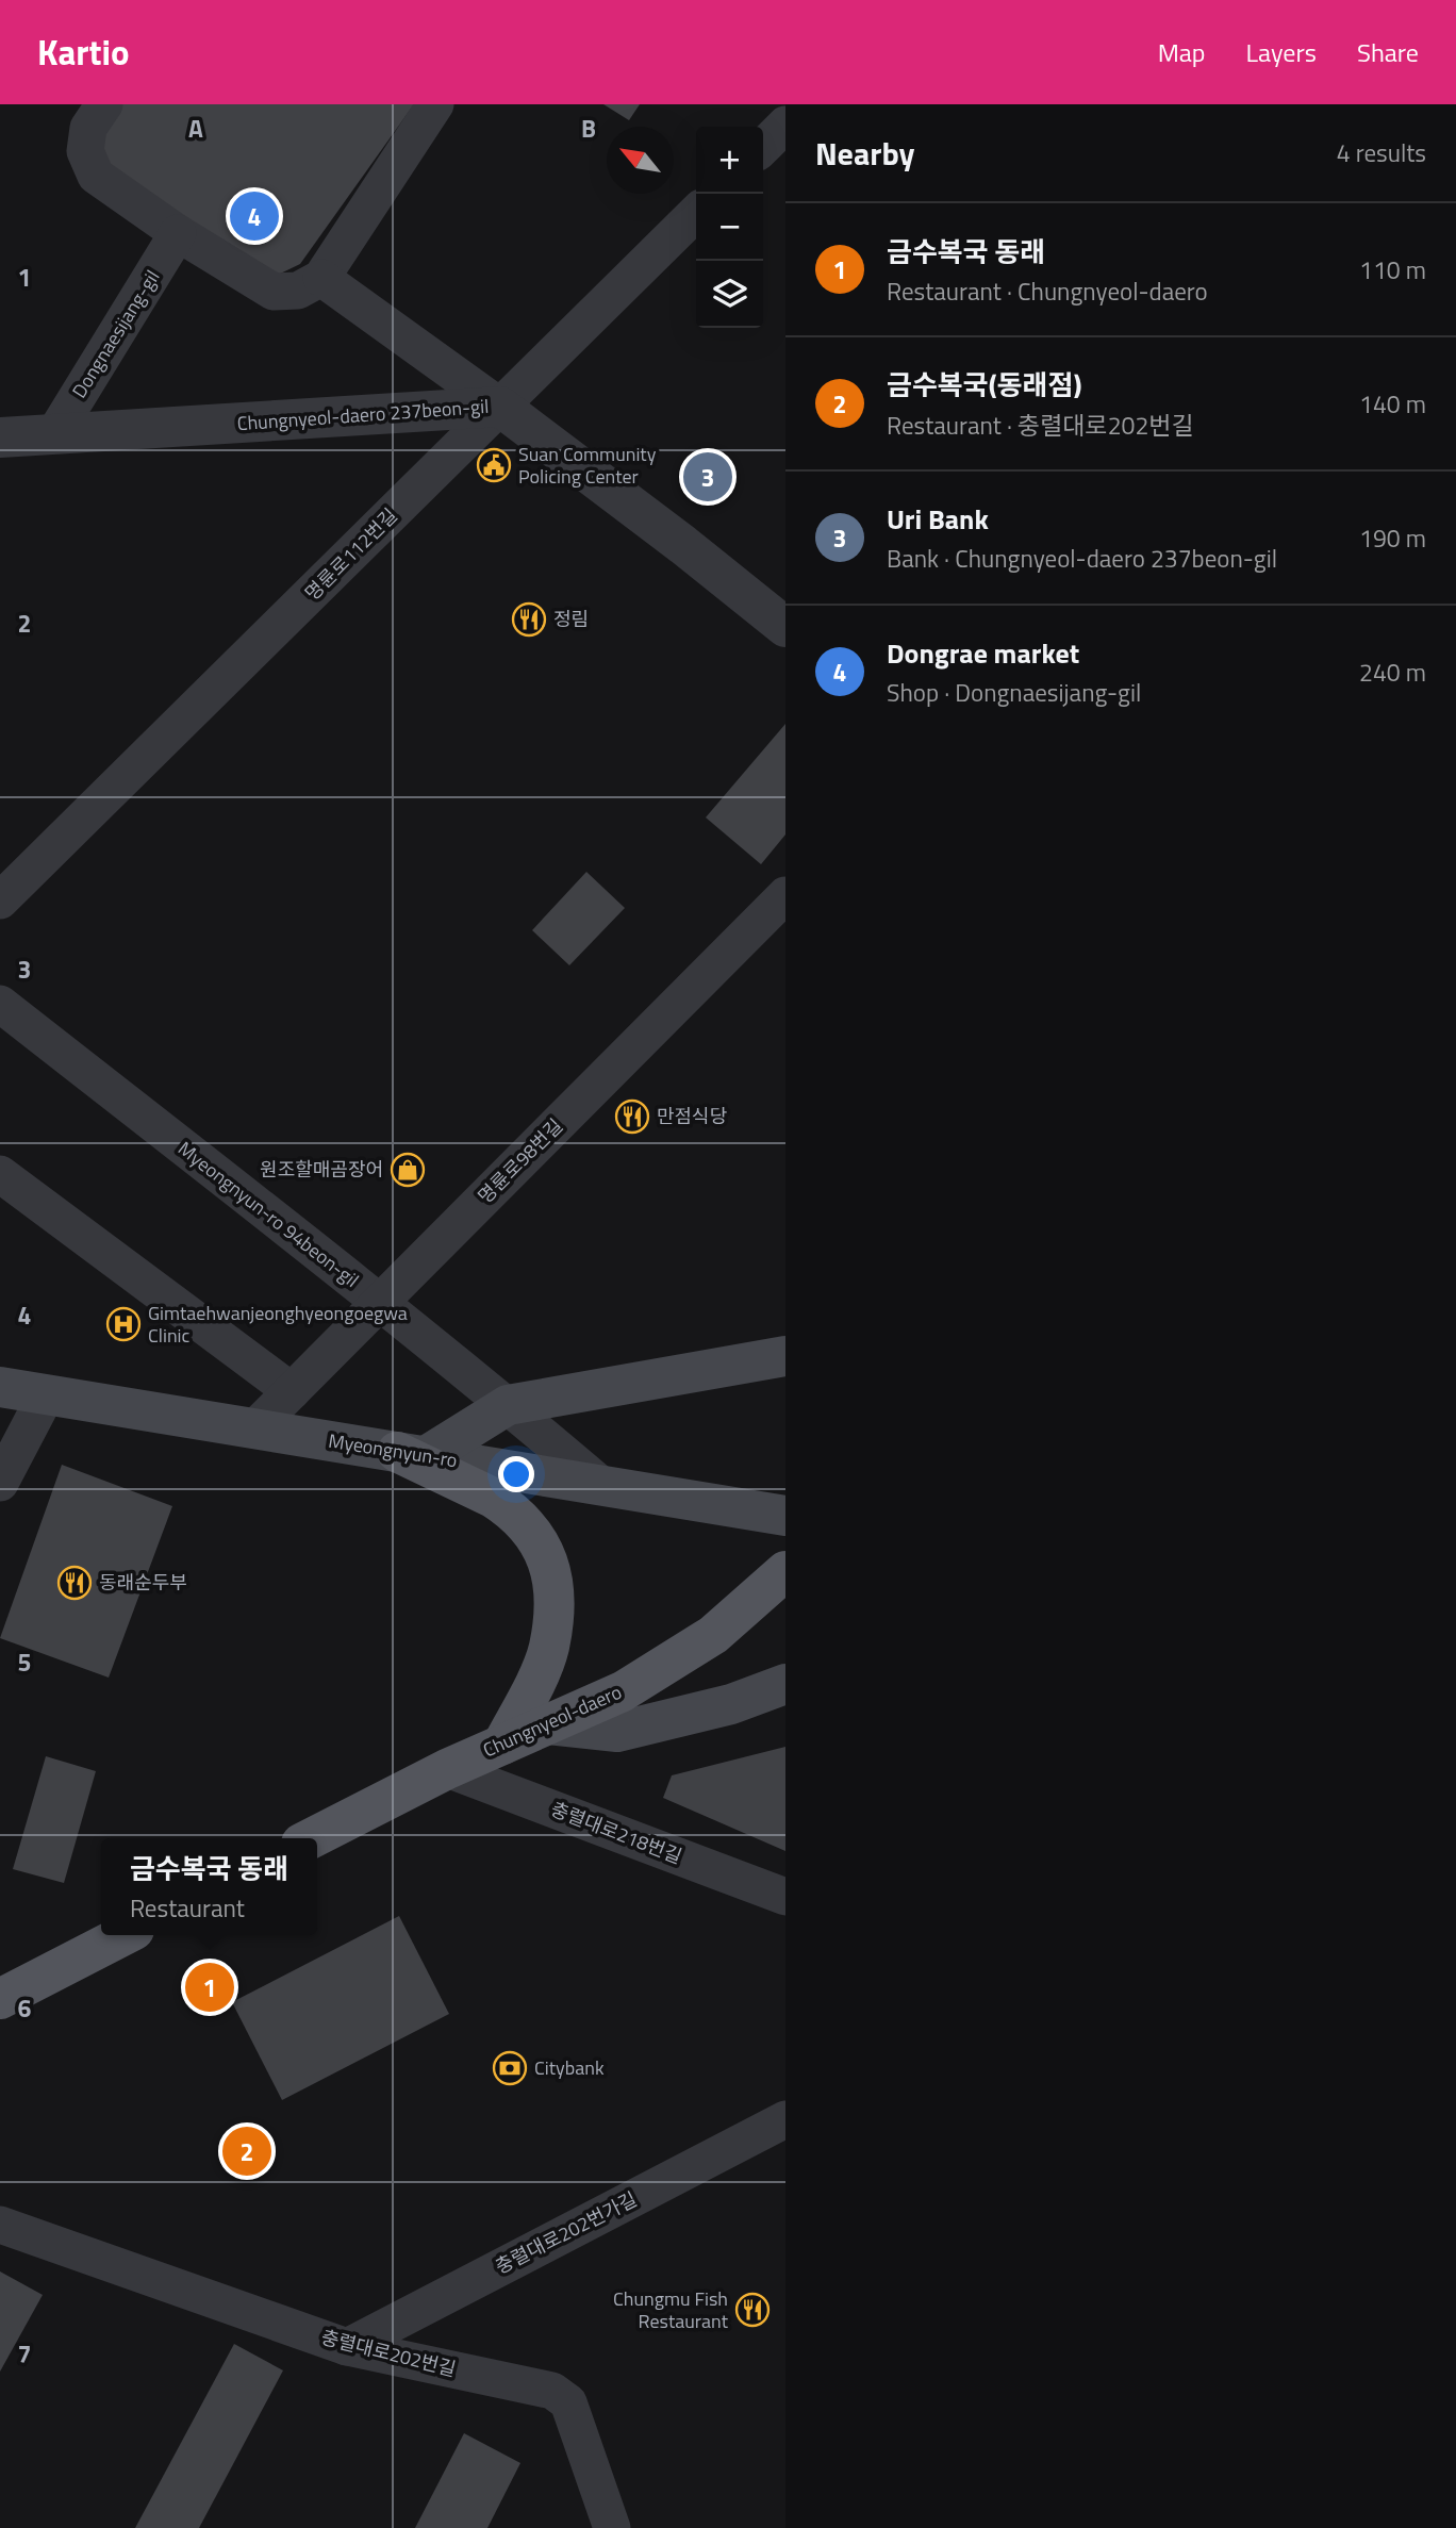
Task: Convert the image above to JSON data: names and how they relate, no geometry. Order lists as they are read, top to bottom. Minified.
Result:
{"streets":{"main road":["Myeongnyun-ro","Chungnyeol-daero"],"street":["Dongnaesijang-gil","Chungnyeol-daero 237beon-gil","명륜로112번길","명륜로98번길","Myeongnyun-ro 94beon-gil","충렬대로218번길","충렬대로202번가길","충렬대로202번길"]},"crossings":[["Dongnaesijang-gil","Chungnyeol-daero 237beon-gil"],["Chungnyeol-daero 237beon-gil","명륜로112번길"],["명륜로98번길","Myeongnyun-ro 94beon-gil"],["명륜로98번길","Myeongnyun-ro"],["Myeongnyun-ro 94beon-gil","Myeongnyun-ro"],["Chungnyeol-daero","충렬대로218번길"],["충렬대로202번가길","충렬대로202번길"]],"places":{"public building":["Suan Community Policing Center"],"restaurant":["정림","만점식당","동래순두부","Chungmu Fish Restaurant"],"shop":["원조할매곰장어"],"hospital":["Gimtaehwanjeonghyeongoegwa Clinic"],"bank":["Citybank"]},"north":"top left","page":{"header":"Kartio","nav":["Map","Layers","Share"],"heading":["Nearby","4 results"],"map_buttons":["+","−"],"pins":["4","3","1","2"],"list":[{"mark":"1","name":"금수복국 동래","note":"Restaurant · Chungnyeol-daero","value":"110 m"},{"mark":"2","name":"금수복국(동래점)","note":"Restaurant · 충렬대로202번길","value":"140 m"},{"mark":"3","name":"Uri Bank","note":"Bank · Chungnyeol-daero 237beon-gil","value":"190 m"},{"mark":"4","name":"Dongrae market","note":"Shop · Dongnaesijang-gil","value":"240 m"}],"popup":["금수복국 동래","Restaurant"]},"grid":{"columns":["A","B"],"rows":["1","2","3","4","5","6","7"]}}
